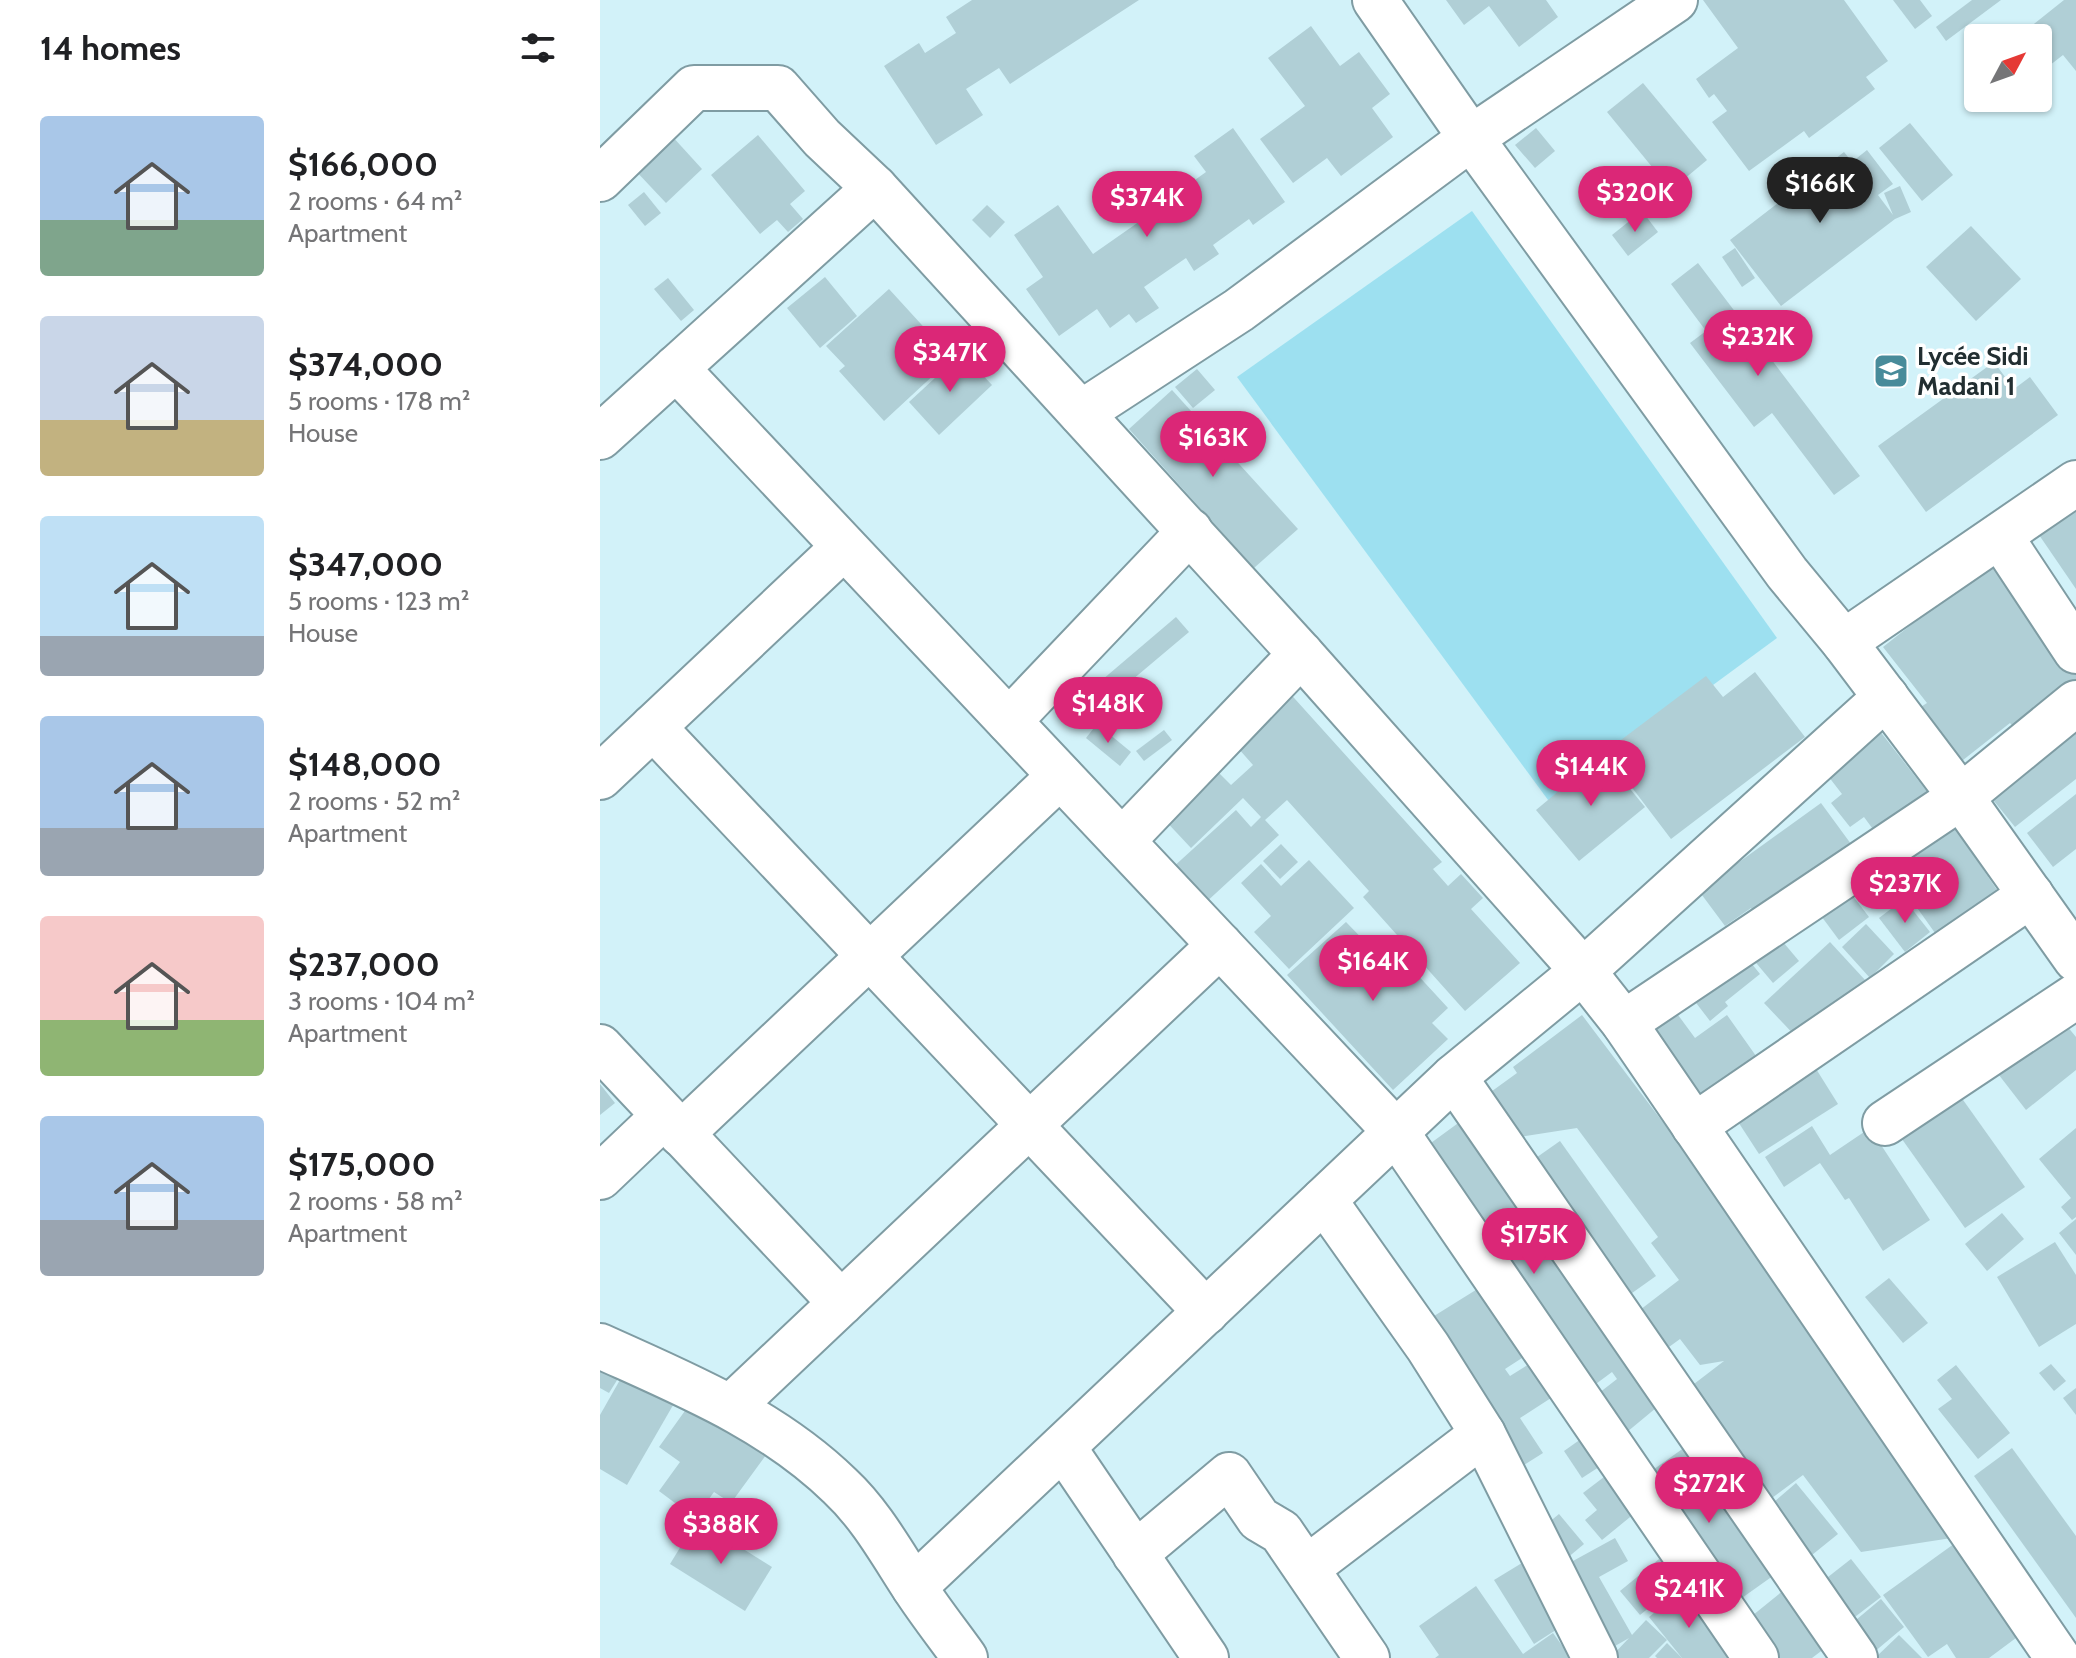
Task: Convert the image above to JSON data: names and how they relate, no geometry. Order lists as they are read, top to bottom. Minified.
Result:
{"places":{"school or university":["Lycée Sidi Madani 1"]},"north":"top right","page":{"heading":"14 homes","list":[{"name":"$166,000","note":"2 rooms · 64 m² · Apartment"},{"name":"$374,000","note":"5 rooms · 178 m² · House"},{"name":"$347,000","note":"5 rooms · 123 m² · House"},{"name":"$148,000","note":"2 rooms · 52 m² · Apartment"},{"name":"$237,000","note":"3 rooms · 104 m² · Apartment"},{"name":"$175,000","note":"2 rooms · 58 m² · Apartment"}],"price":["$166K","$320K","$374K","$232K","$347K","$163K","$148K","$144K","$237K","$164K","$175K","$272K","$388K","$241K"]}}
